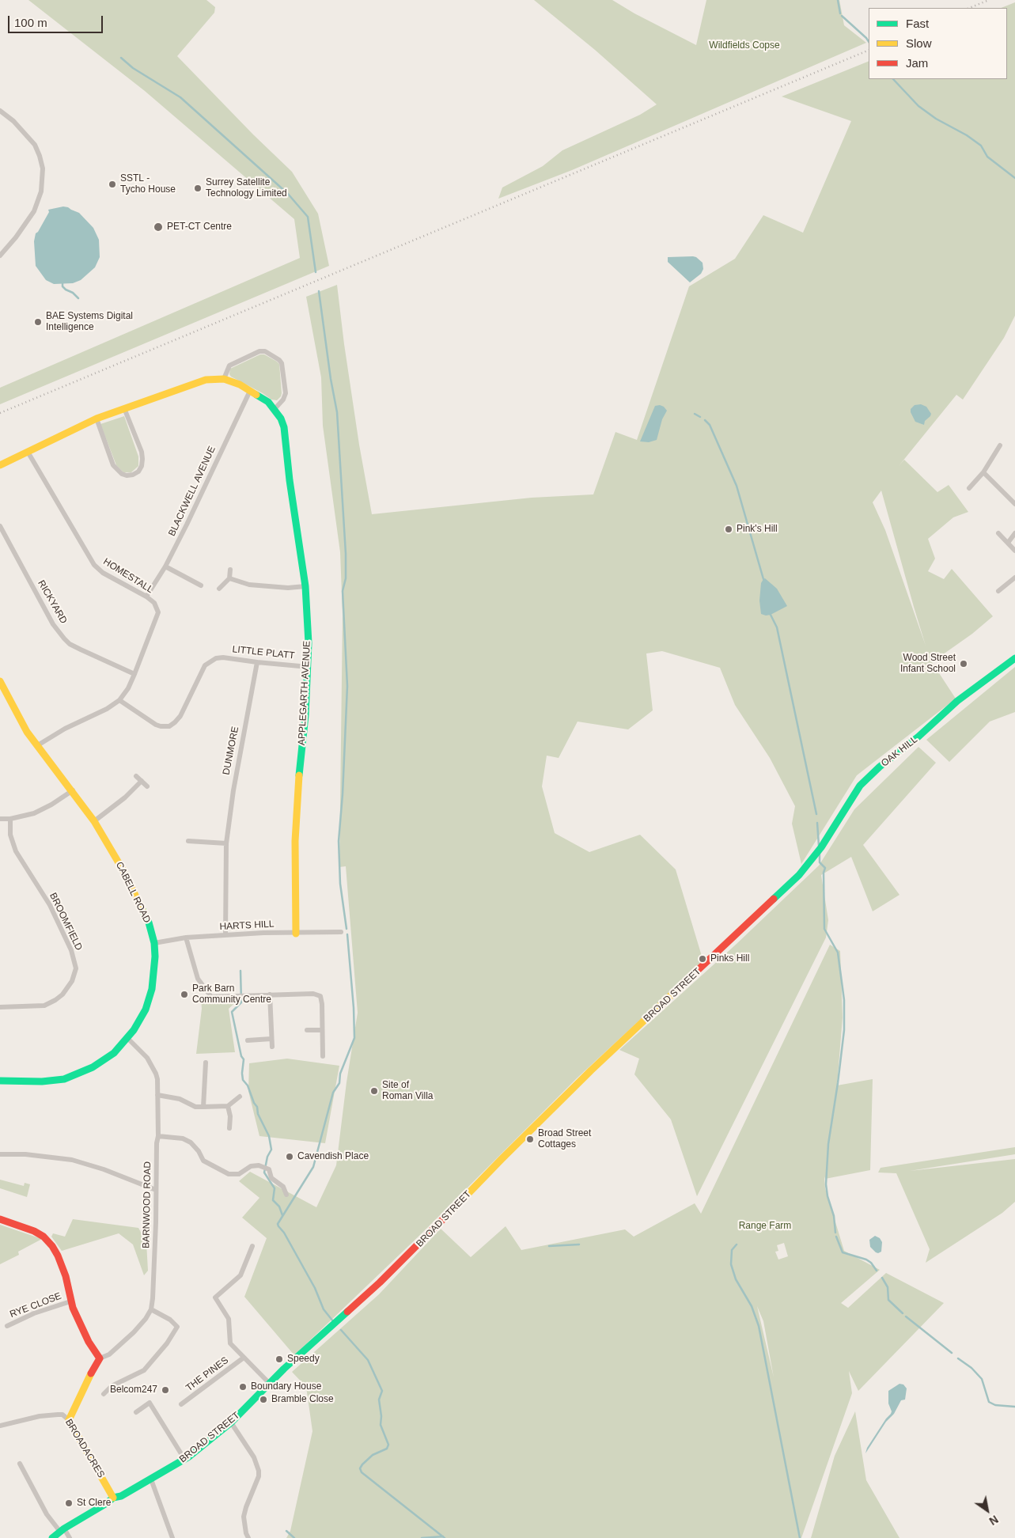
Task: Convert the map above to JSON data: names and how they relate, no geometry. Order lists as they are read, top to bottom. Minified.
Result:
{"streets":{"street":["BLACKWELL AVENUE","HOMESTALL","RICKYARD","LITTLE PLATT","APPLEGARTH AVENUE","DUNMORE","OAK HILL","CABELL ROAD","BROOMFIELD","HARTS HILL","BROAD STREET","BARNWOOD ROAD","RYE CLOSE","THE PINES","BROADACRES"]},"crossings":[["BLACKWELL AVENUE","HOMESTALL"],["BLACKWELL AVENUE","APPLEGARTH AVENUE"],["HOMESTALL","RICKYARD"],["HOMESTALL","LITTLE PLATT"],["HOMESTALL","APPLEGARTH AVENUE"],["HOMESTALL","CABELL ROAD"],["LITTLE PLATT","APPLEGARTH AVENUE"],["LITTLE PLATT","DUNMORE"],["APPLEGARTH AVENUE","HARTS HILL"],["DUNMORE","HARTS HILL"],["OAK HILL","BROAD STREET"],["CABELL ROAD","HARTS HILL"],["CABELL ROAD","BARNWOOD ROAD"],["BROAD STREET","THE PINES"],["BROAD STREET","BROADACRES"]],"parks":["Wildfields Copse","Range Farm"],"places":["SSTL - Tycho House","Surrey Satellite Technology Limited","PET-CT Centre","BAE Systems Digital Intelligence","Pink's Hill","Wood Street Infant School","Pinks Hill","Park Barn Community Centre","Site of Roman Villa","Broad Street Cottages","Cavendish Place","Speedy","Boundary House","Belcom247","Bramble Close","St Clere"],"legend":["Fast","Slow","Jam"],"scale_bar":"100 m","north":"bottom right"}
